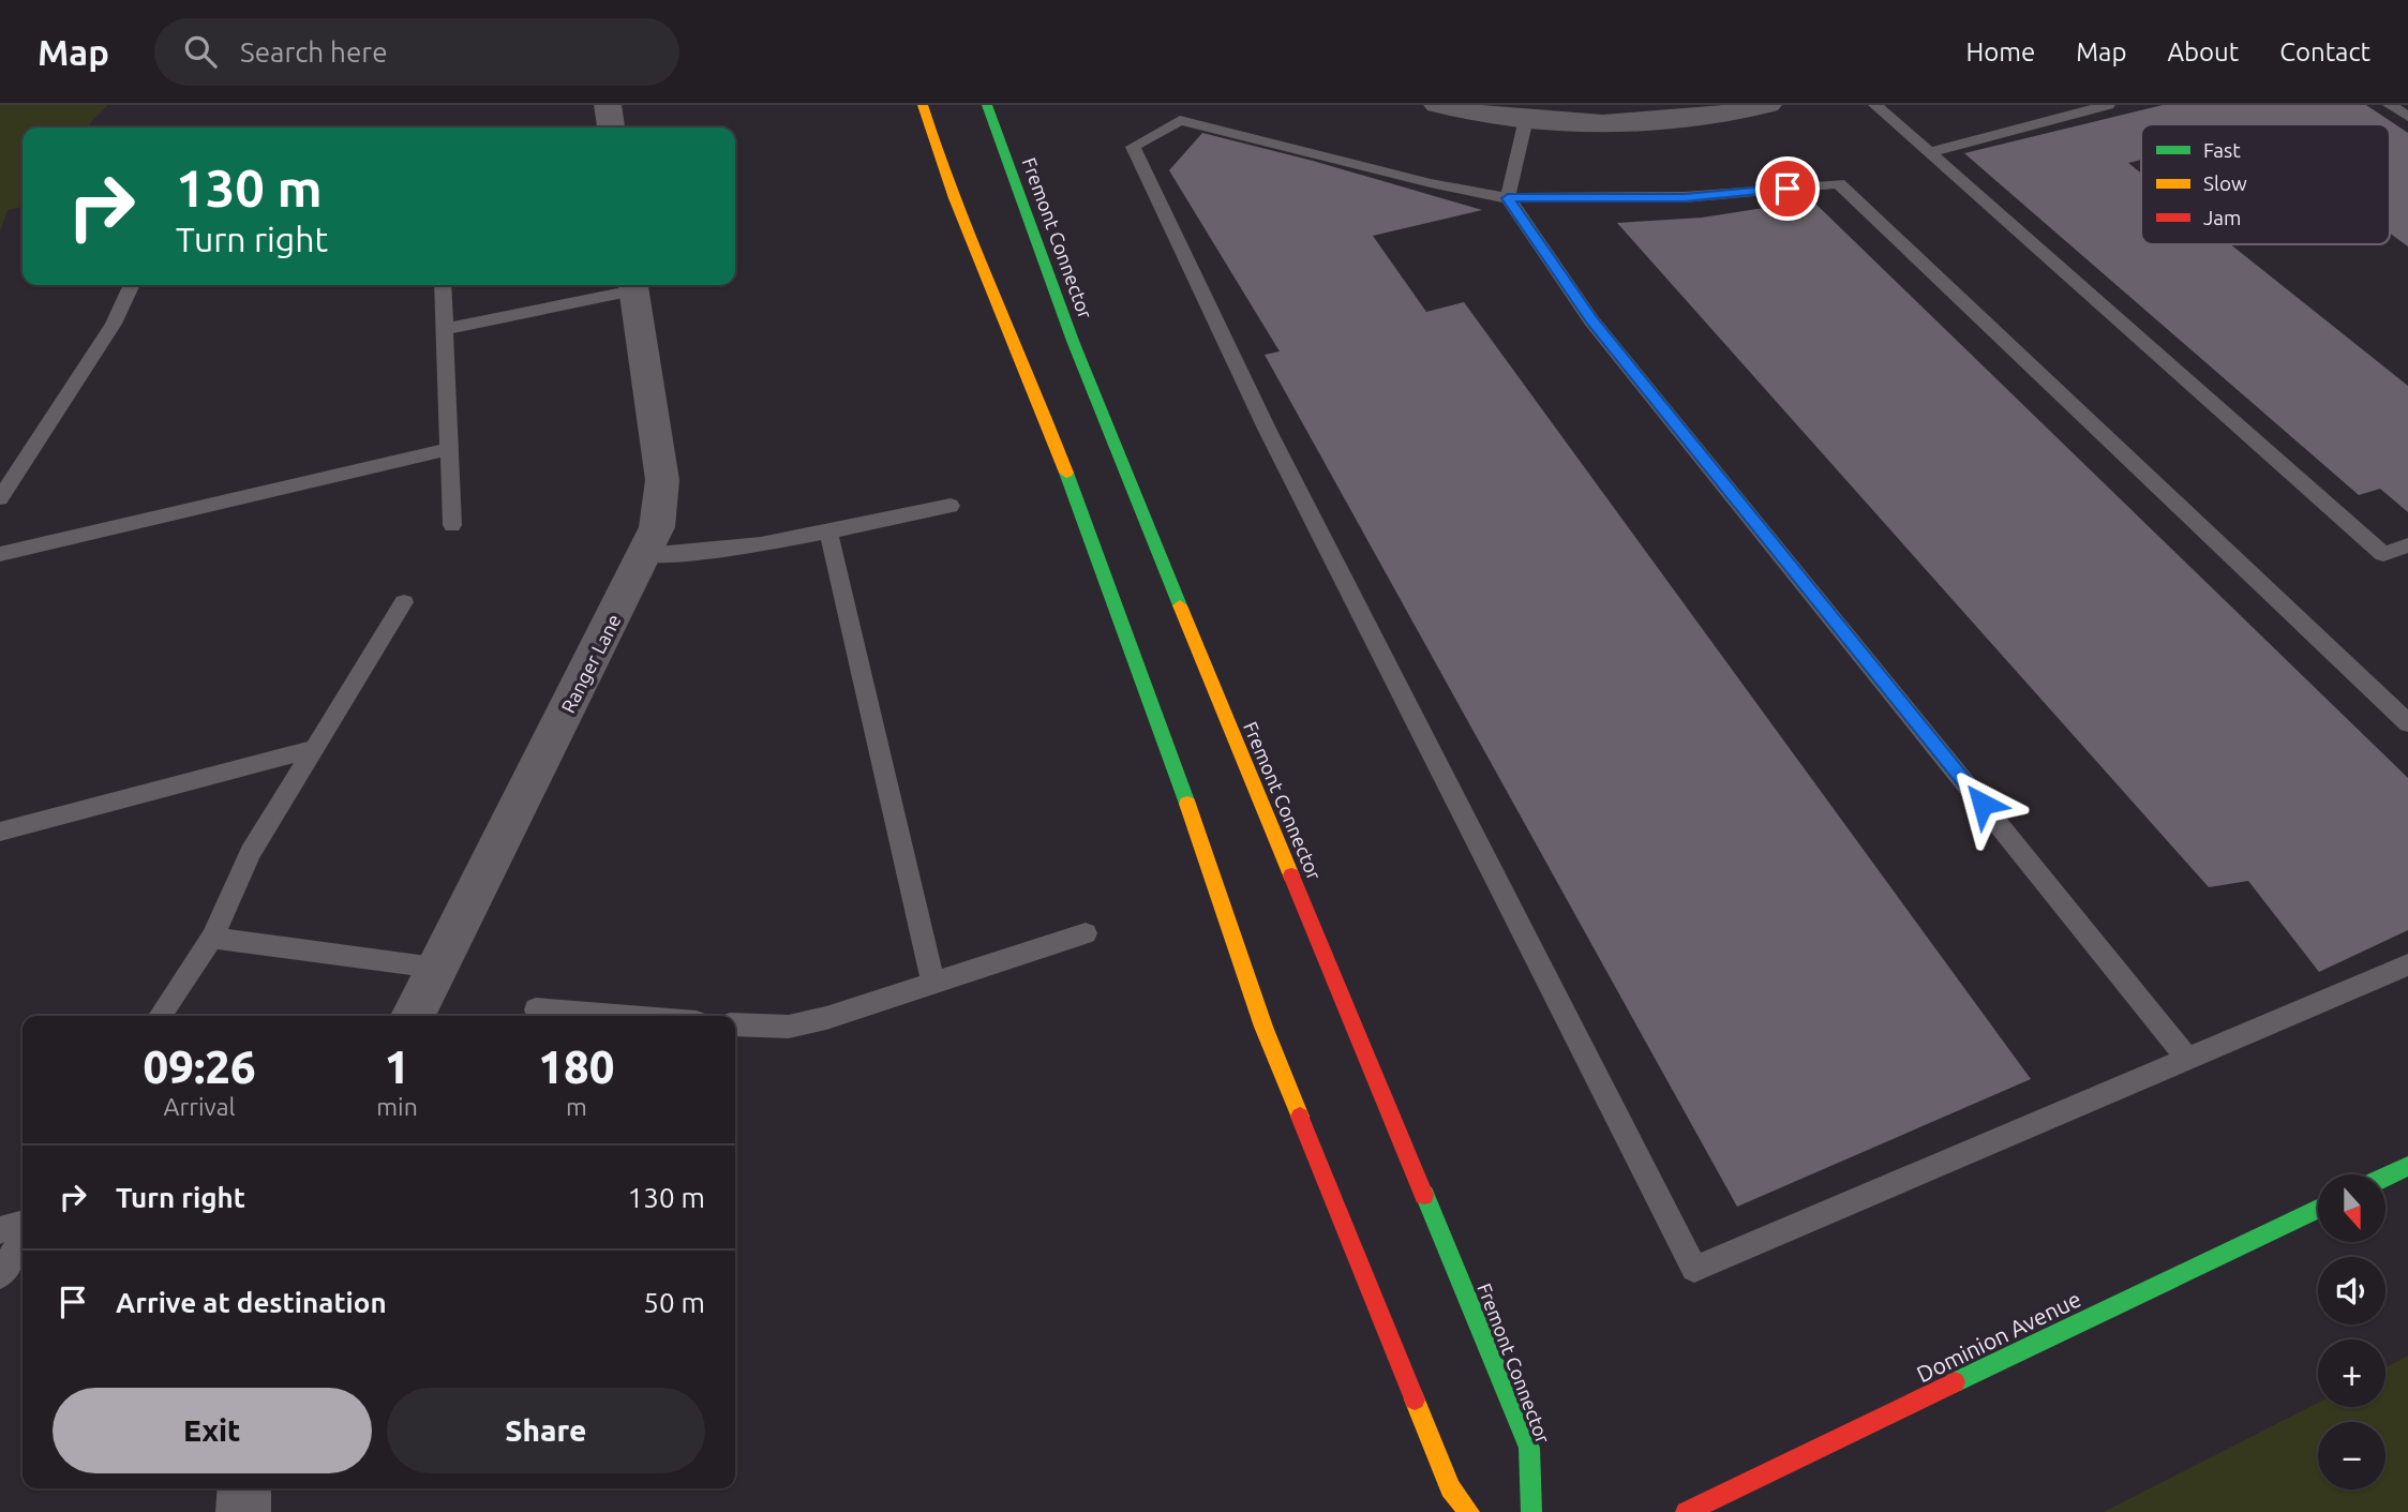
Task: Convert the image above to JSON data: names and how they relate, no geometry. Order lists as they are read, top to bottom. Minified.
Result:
{"streets":{"main road":["Fremont Connector","Dominion Avenue"],"street":["Ranger Lane"]},"legend":["Fast","Slow","Jam"],"north":"bottom","page":{"header":"Map","search":"Search here","nav":["Home","Map","About","Contact"],"turn":["130 m","Turn right"],"eta":["09:26","Arrival","1","min","180","m"],"list":[{"name":"Turn right","value":"130 m"},{"name":"Arrive at destination","value":"50 m"}],"map_buttons":["+","−"],"buttons":["Exit","Share"]}}
